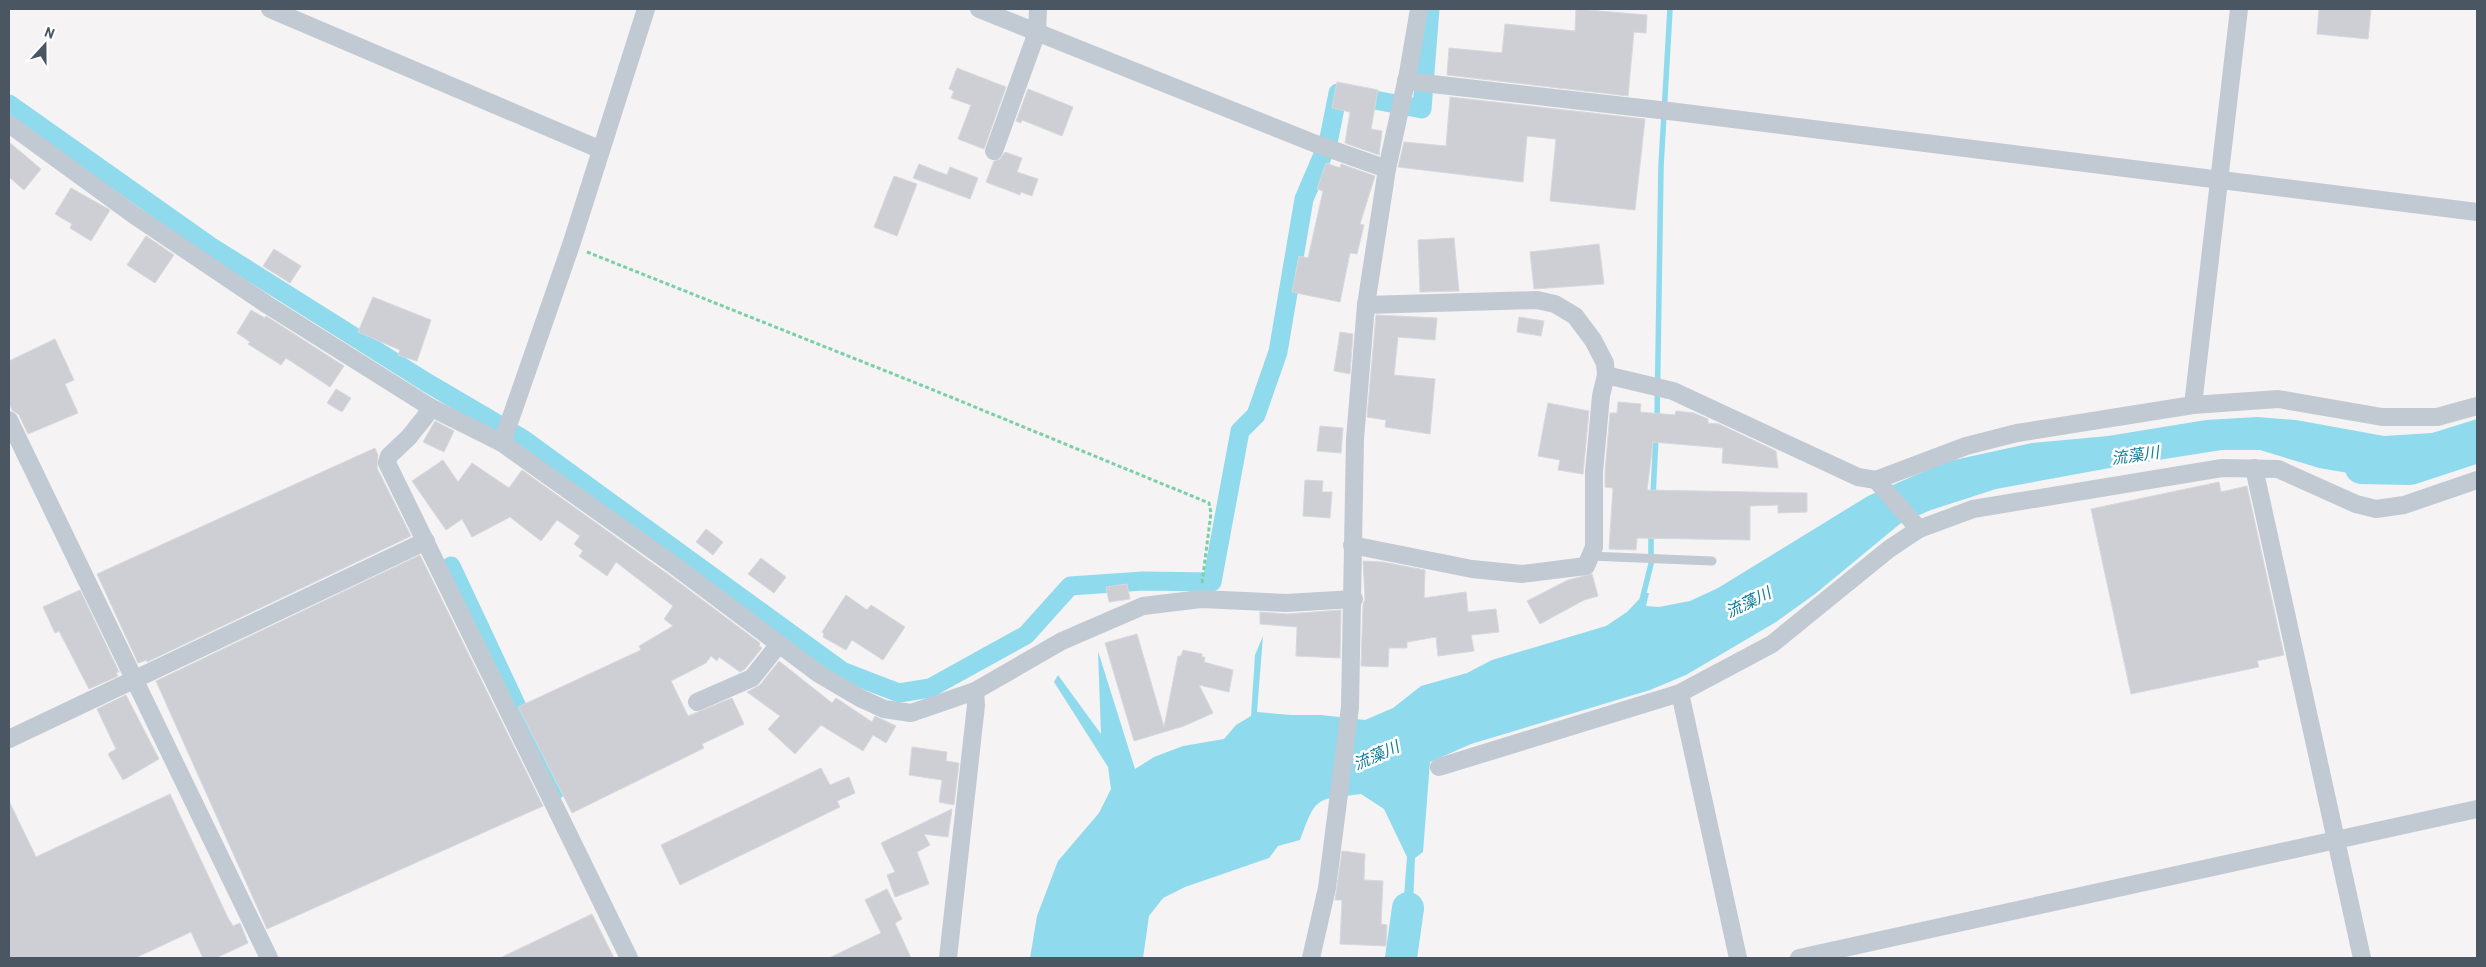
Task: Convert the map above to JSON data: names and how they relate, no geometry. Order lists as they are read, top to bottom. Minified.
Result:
{"water":["流藻川"],"north":"top"}
